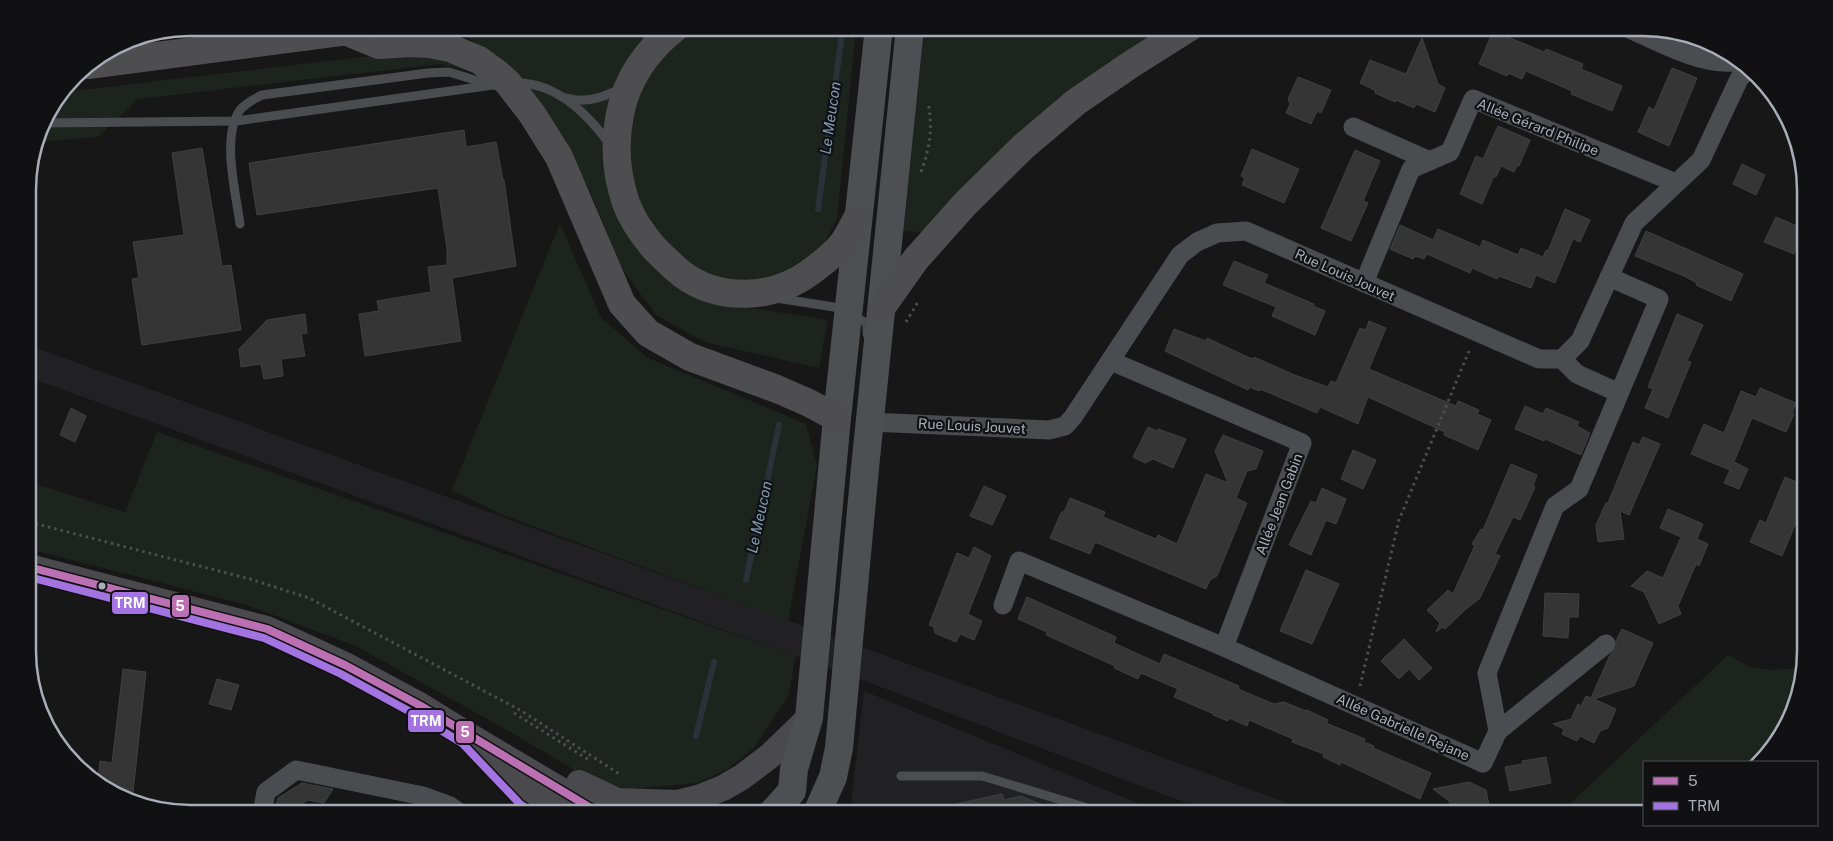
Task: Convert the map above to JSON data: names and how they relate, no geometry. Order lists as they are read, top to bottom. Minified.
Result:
{"streets":{"street":["Allée Gérard Philipe","Rue Louis Jouvet","Allée Jean Gabin","Allée Gabrielle Rejane"]},"crossings":[["Allée Gérard Philipe","Rue Louis Jouvet"],["Rue Louis Jouvet","Allée Jean Gabin"],["Allée Jean Gabin","Allée Gabrielle Rejane"]],"water":["Le Meucon"],"lines":["transit line 5","transit line TRM"],"legend":["5","TRM"]}
